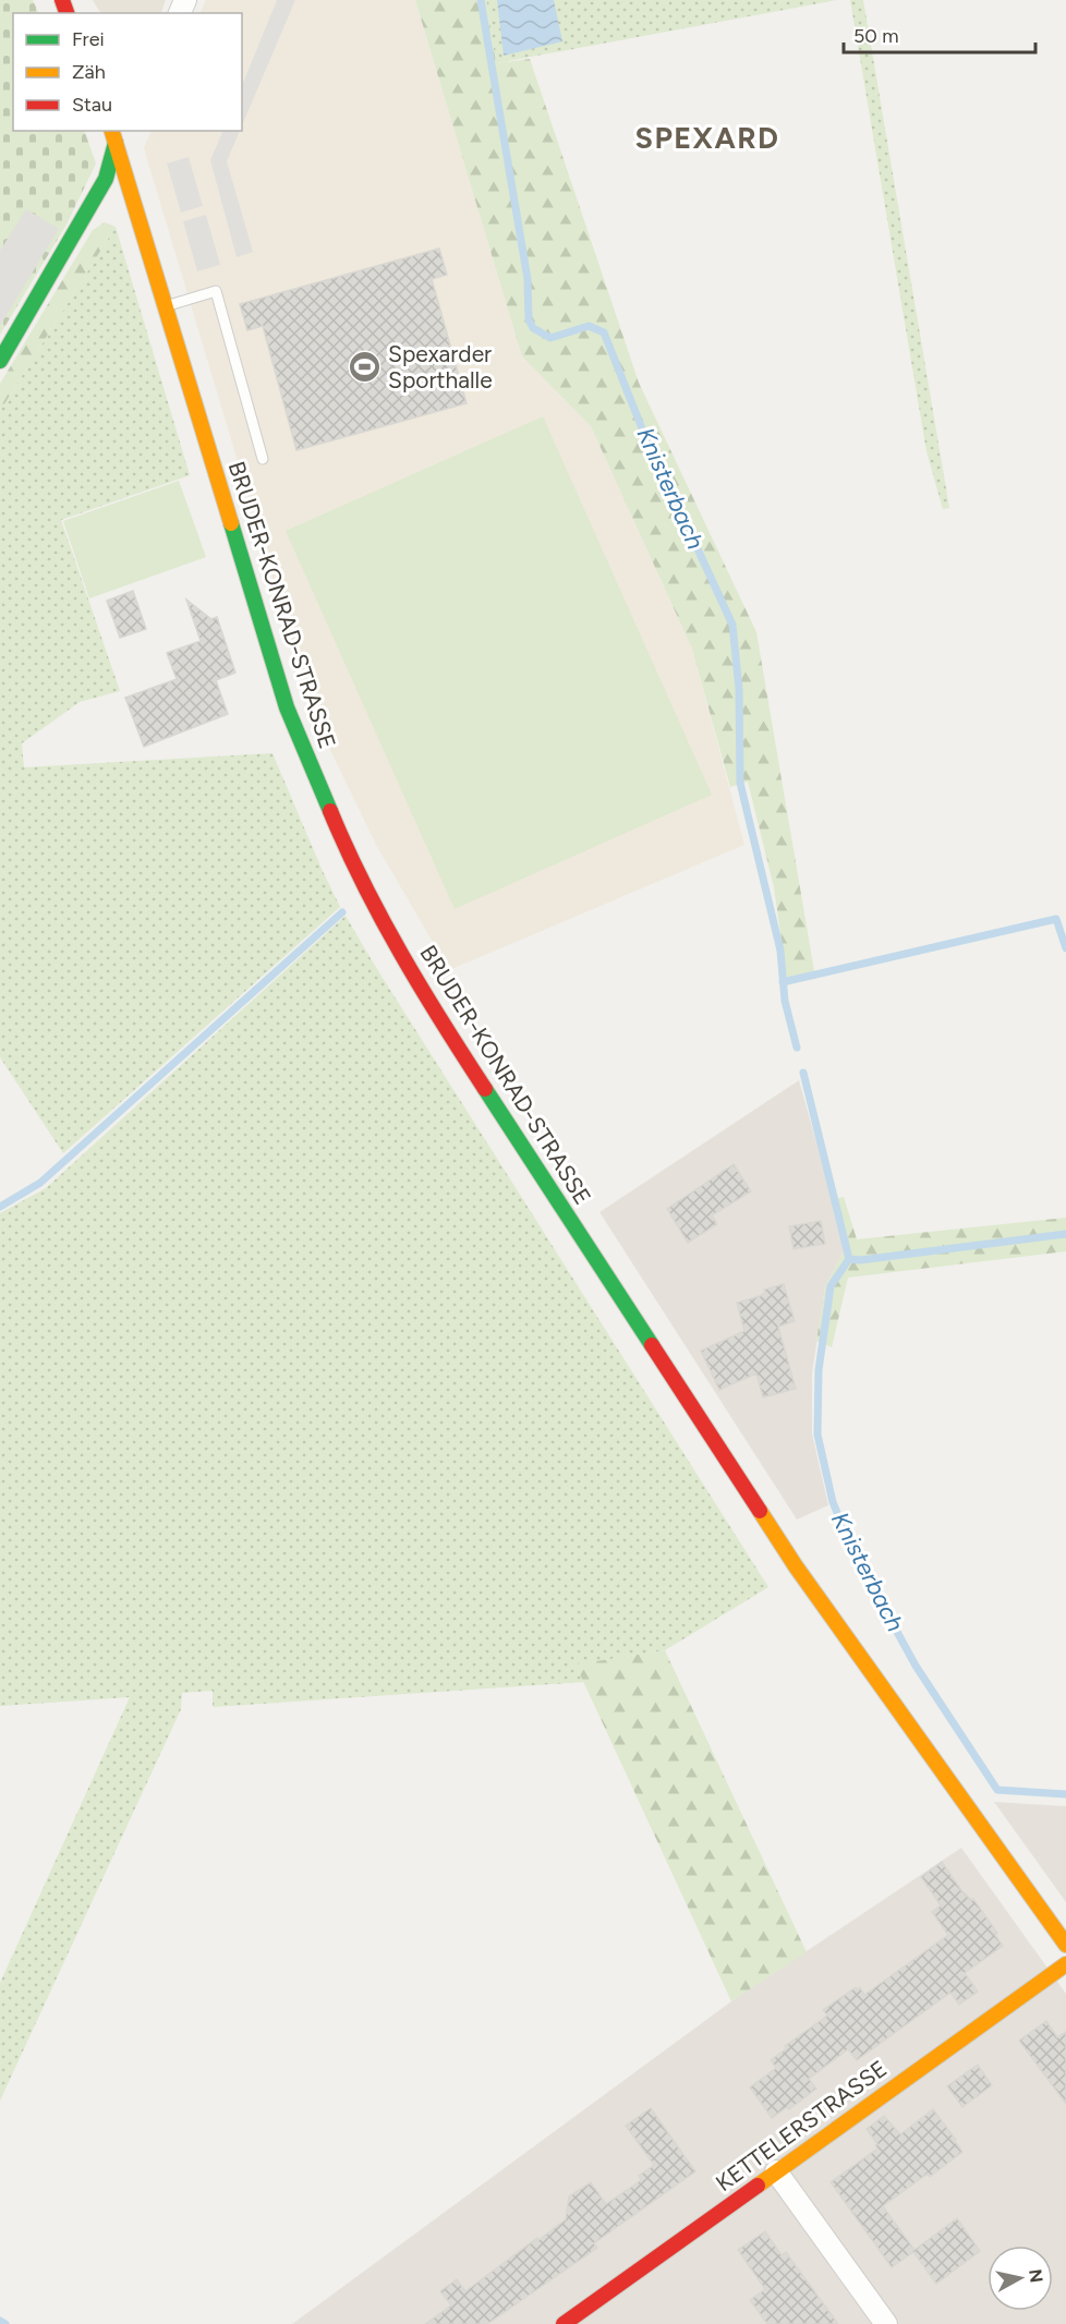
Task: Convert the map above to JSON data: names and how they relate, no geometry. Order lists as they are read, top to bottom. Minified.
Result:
{"streets":{"street":["BRUDER-KONRAD-STRASSE","KETTELERSTRASSE"]},"districts":["SPEXARD"],"water":["Knisterbach"],"places":{"sports":["Spexarder Sporthalle"]},"legend":["Frei","Zäh","Stau"],"scale_bar":"50 m","north":"right"}
